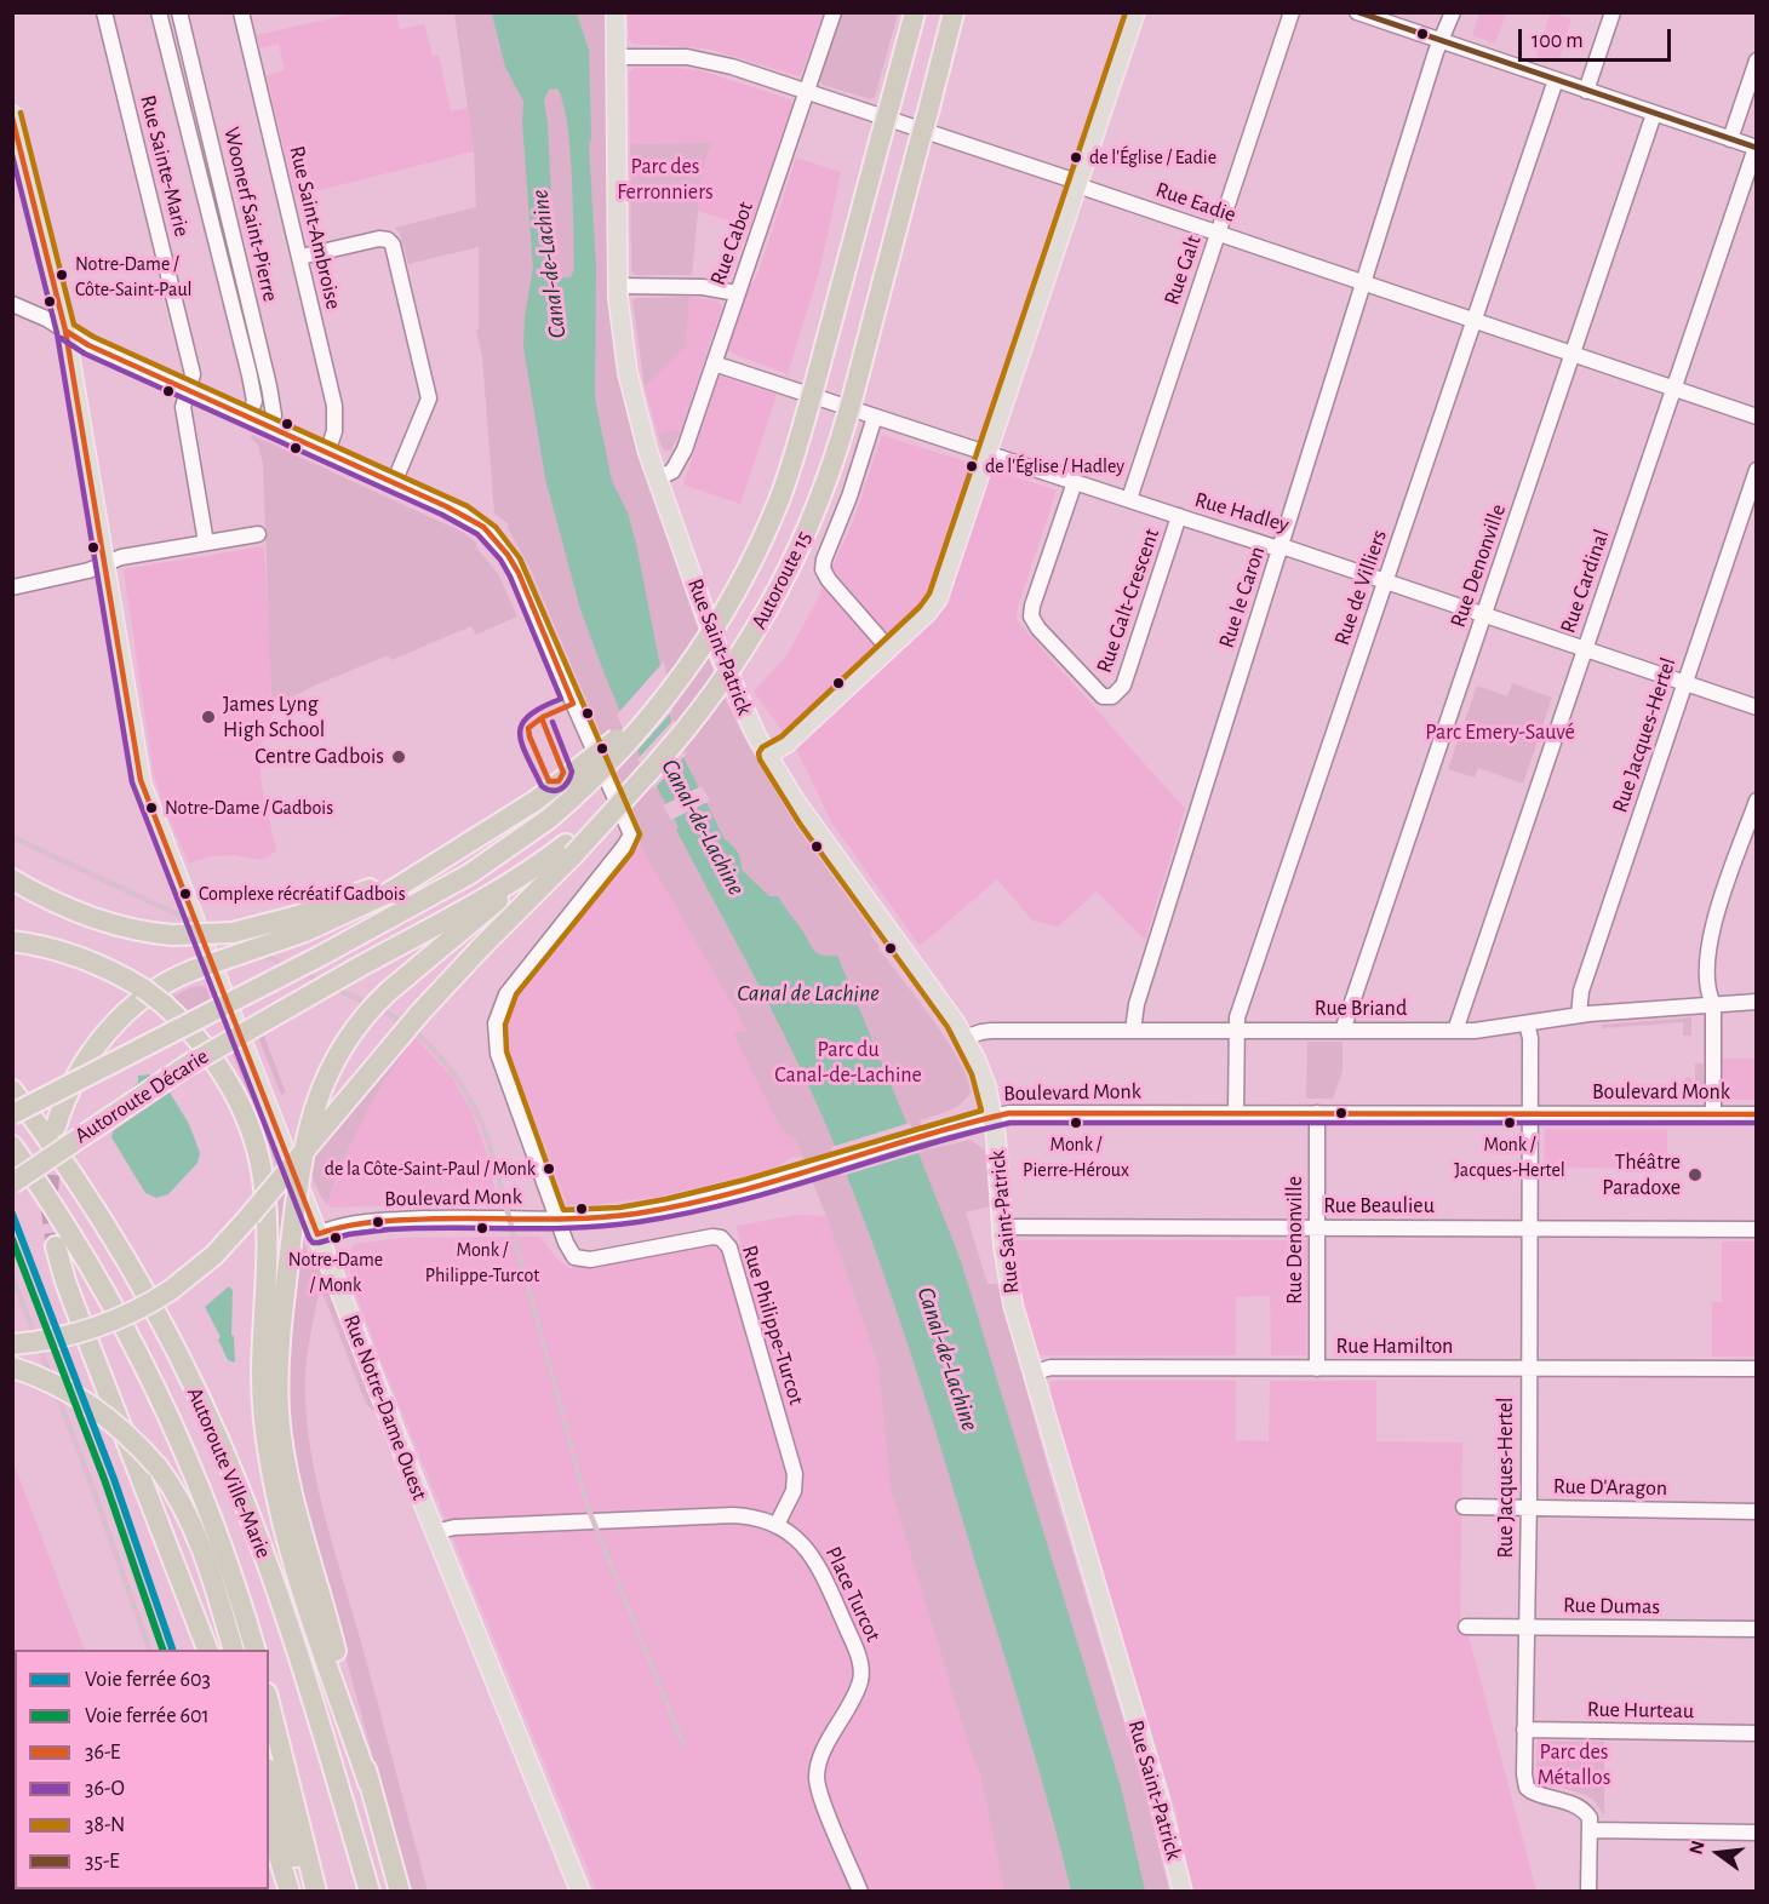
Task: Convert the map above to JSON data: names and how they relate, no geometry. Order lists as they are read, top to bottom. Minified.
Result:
{"streets":{"highway":["Autoroute 15","Autoroute Décarie","Autoroute Ville-Marie"],"main road":["Rue Saint-Patrick","Rue Notre-Dame Ouest"],"street":["Rue Sainte-Marie","Rue Eadie","Woonerf Saint-Pierre","Rue Saint-Ambroise","Rue Cabot","Rue Galt","Rue Hadley","Rue Denonville","Rue Cardinal","Rue de Villiers","Rue le Caron","Rue Galt-Crescent","Rue Jacques-Hertel","Rue Briand","Boulevard Monk","Rue Beaulieu","Rue Philippe-Turcot","Rue Hamilton","Rue D'Aragon","Place Turcot","Rue Dumas","Rue Hurteau"]},"crossings":[["Rue Eadie","Rue Cabot"],["Rue Eadie","Rue Galt"],["Rue Eadie","Rue Denonville"],["Rue Eadie","Rue Cardinal"],["Rue Eadie","Rue de Villiers"],["Rue Eadie","Rue le Caron"],["Rue Eadie","Rue Saint-Patrick"],["Rue Cabot","Rue Hadley"],["Rue Cabot","Rue Saint-Patrick"],["Rue Galt","Rue Hadley"],["Rue Hadley","Rue Denonville"],["Rue Hadley","Rue Cardinal"],["Rue Hadley","Rue de Villiers"],["Rue Hadley","Rue le Caron"],["Rue Hadley","Rue Galt-Crescent"],["Rue Hadley","Rue Jacques-Hertel"],["Rue Denonville","Rue Briand"],["Rue Denonville","Boulevard Monk"],["Rue Denonville","Rue Beaulieu"],["Rue Denonville","Rue Hamilton"],["Autoroute 15","Autoroute Décarie"],["Rue Cardinal","Rue Briand"],["Rue de Villiers","Rue Briand"],["Rue de Villiers","Boulevard Monk"],["Rue le Caron","Rue Briand"],["Rue Saint-Patrick","Rue Briand"],["Rue Saint-Patrick","Boulevard Monk"],["Rue Saint-Patrick","Rue Beaulieu"],["Rue Saint-Patrick","Rue Hamilton"],["Rue Jacques-Hertel","Rue Briand"],["Rue Jacques-Hertel","Boulevard Monk"],["Rue Jacques-Hertel","Rue Beaulieu"],["Rue Jacques-Hertel","Rue Hamilton"],["Rue Jacques-Hertel","Rue D'Aragon"],["Rue Jacques-Hertel","Rue Dumas"],["Rue Jacques-Hertel","Rue Hurteau"],["Boulevard Monk","Rue Philippe-Turcot"],["Boulevard Monk","Rue Notre-Dame Ouest"],["Rue Philippe-Turcot","Place Turcot"],["Rue Notre-Dame Ouest","Place Turcot"]],"water":["Canal-de-Lachine","Canal de Lachine"],"parks":["Parc des Ferronniers","Parc Emery-Sauvé","Parc du Canal-de-Lachine","Parc des Métallos"],"places":["de l'Église / Eadie","Notre-Dame / Côte-Saint-Paul","de l'Église / Hadley","James Lyng High School","Centre Gadbois","Notre-Dame / Gadbois","Complexe récréatif Gadbois","Monk / Pierre-Héroux","Monk / Jacques-Hertel","de la Côte-Saint-Paul / Monk","Théâtre Paradoxe","Monk / Philippe-Turcot","Notre-Dame / Monk"],"lines":["transit line 38-N","transit line 35-E","transit line 36-E","transit line 36-O","rail line 603","rail line 601"],"legend":["Voie ferrée 603","Voie ferrée 601","36-E","36-O","38-N","35-E"],"scale_bar":"100 m","north":"left"}
